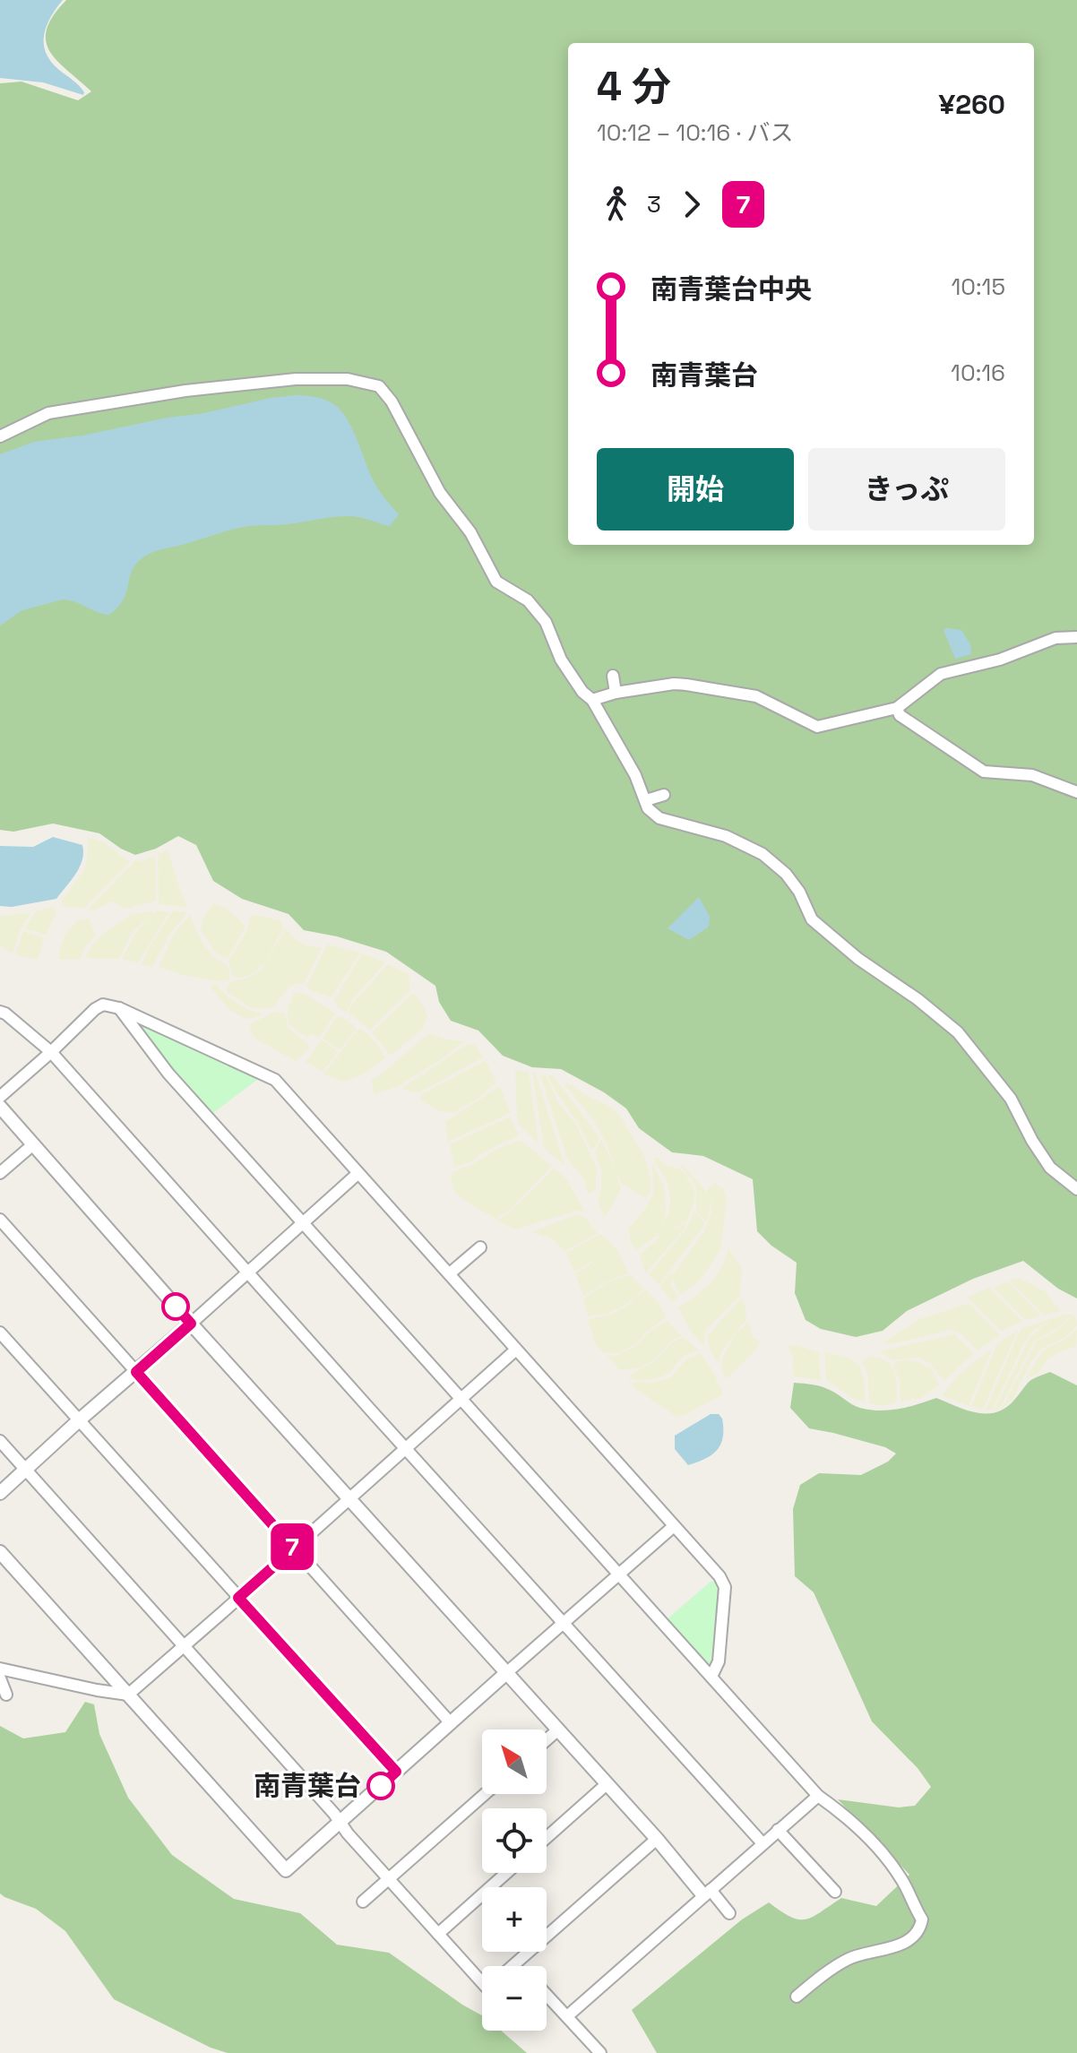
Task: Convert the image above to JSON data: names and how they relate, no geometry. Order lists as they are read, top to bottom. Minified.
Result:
{"places":["南青葉台"],"lines":["bus line 7"],"north":"top left","page":{"on_map":"7","heading":["4 分","10:12 – 10:16 · バス","¥260"],"legs":["3","7"],"list":[{"name":"南青葉台中央","value":"10:15"},{"name":"南青葉台","value":"10:16"}],"buttons":["開始","きっぷ"],"map_buttons":["+","−"]}}
